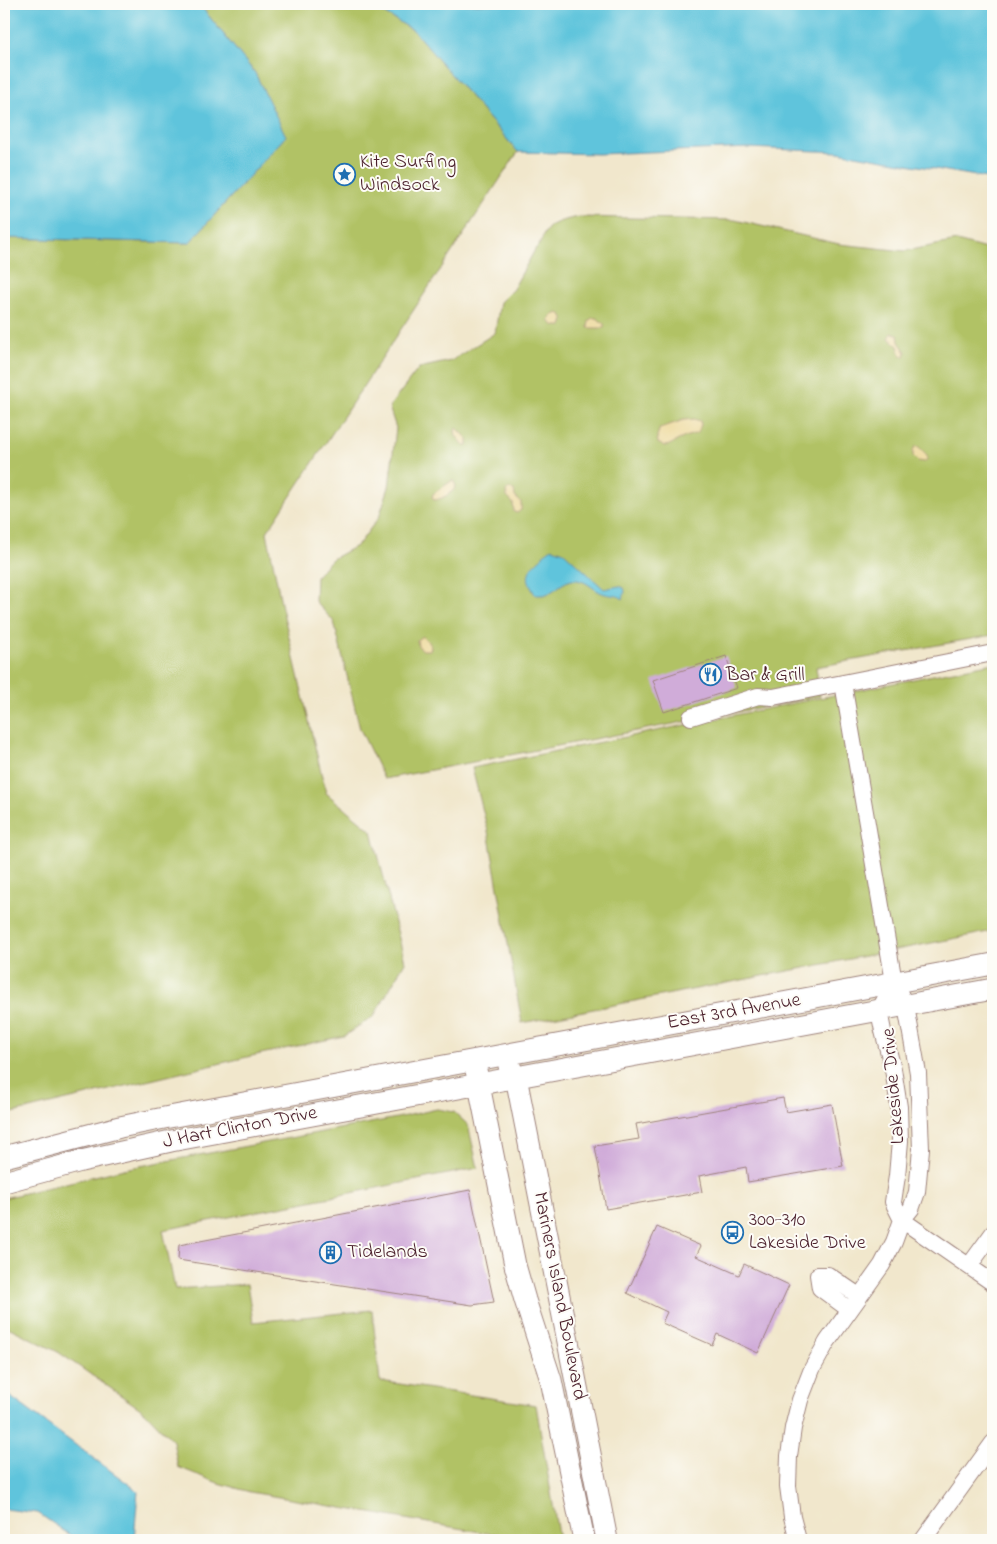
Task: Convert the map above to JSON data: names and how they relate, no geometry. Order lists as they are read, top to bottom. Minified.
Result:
{"streets":{"main road":["East 3rd Avenue","J Hart Clinton Drive","Mariners Island Boulevard"],"street":["Lakeside Drive"]},"crossings":[["East 3rd Avenue","Lakeside Drive"],["East 3rd Avenue","J Hart Clinton Drive"],["East 3rd Avenue","Mariners Island Boulevard"],["J Hart Clinton Drive","Mariners Island Boulevard"]],"places":{"place":["Kite Surfing Windsock"],"restaurant":["Bar & Grill"],"bus stop":["300-310 Lakeside Drive"],"building":["Tidelands"]}}
